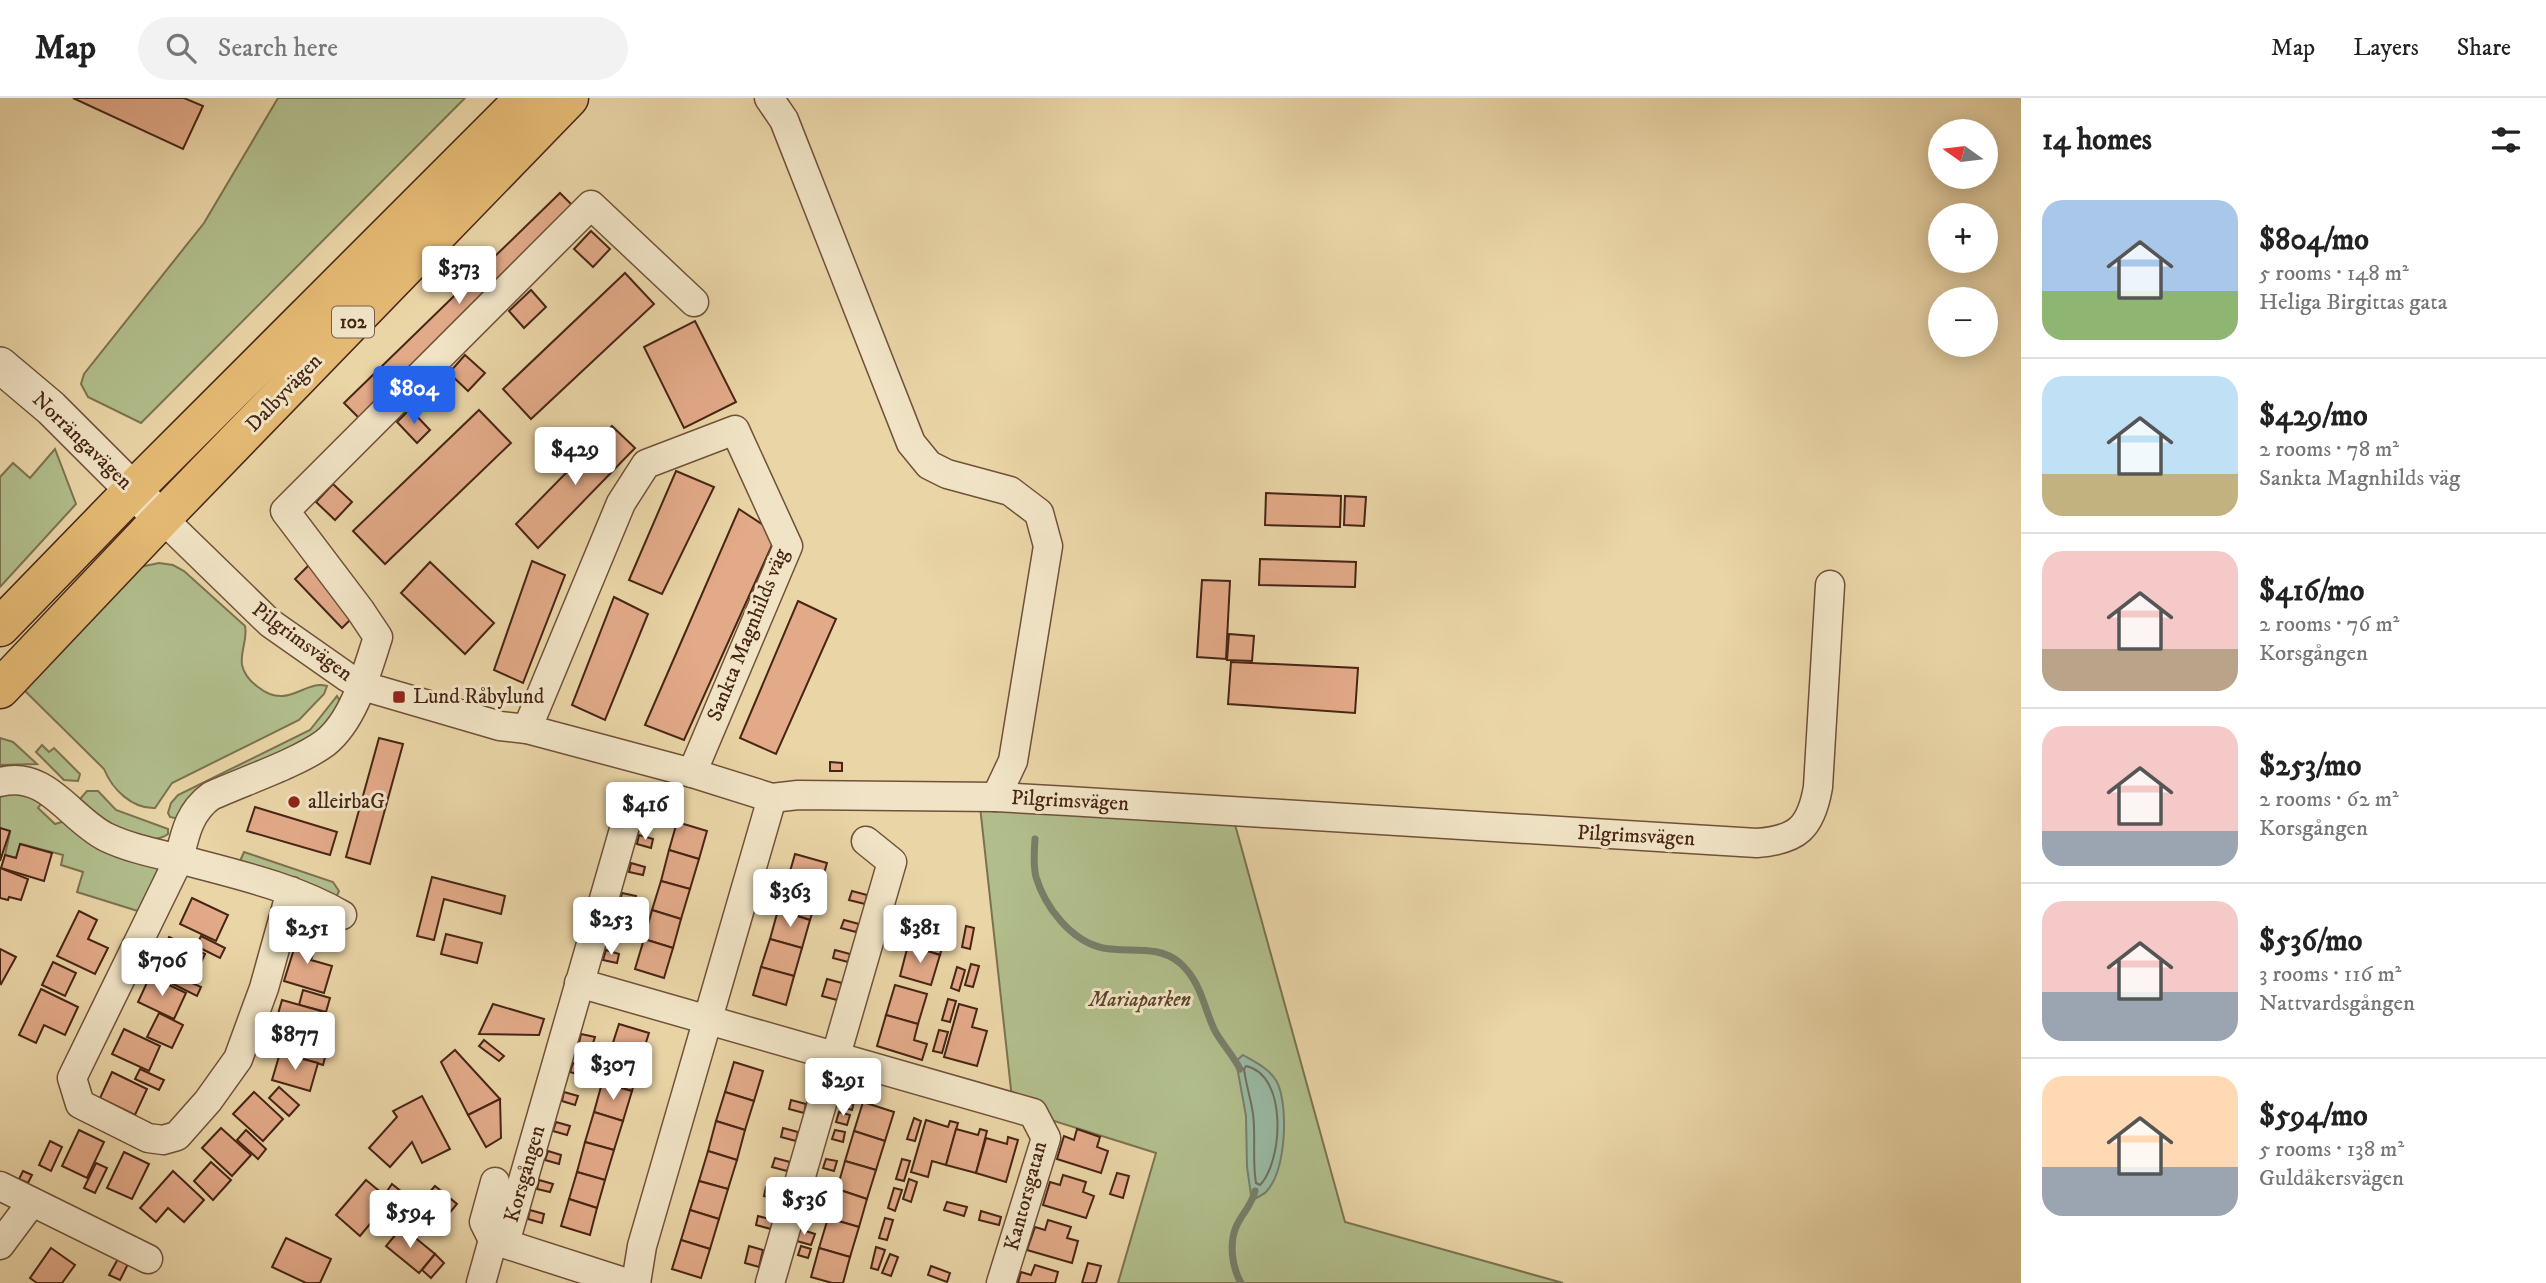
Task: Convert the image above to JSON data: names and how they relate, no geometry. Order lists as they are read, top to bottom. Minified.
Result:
{"streets":{"main road":["102","Dalbyvägen"],"street":["Norrängavägen","Sankta Magnhilds väg","Pilgrimsvägen","Korsgången","Kantorsgatan"]},"crossings":[["Dalbyvägen","Norrängavägen"],["Dalbyvägen","Pilgrimsvägen"],["Norrängavägen","Pilgrimsvägen"],["Sankta Magnhilds väg","Pilgrimsvägen"]],"parks":["Mariaparken"],"places":{"transit":["Lund Råbylund"],"other":["alleirbaG"]},"north":"left","page":{"header":"Map","search":"Search here","nav":["Map","Layers","Share"],"heading":"14 homes","map_buttons":["+","−"],"list":[{"name":"$804/mo","note":"5 rooms · 148 m² · Heliga Birgittas gata"},{"name":"$429/mo","note":"2 rooms · 78 m² · Sankta Magnhilds väg"},{"name":"$416/mo","note":"2 rooms · 76 m² · Korsgången"},{"name":"$253/mo","note":"2 rooms · 62 m² · Korsgången"},{"name":"$536/mo","note":"3 rooms · 116 m² · Nattvardsgången"},{"name":"$594/mo","note":"5 rooms · 138 m² · Guldåkersvägen"}],"price":["$373","$804","$429","$416","$363","$253","$381","$251","$706","$877","$307","$291","$536","$594"]}}
